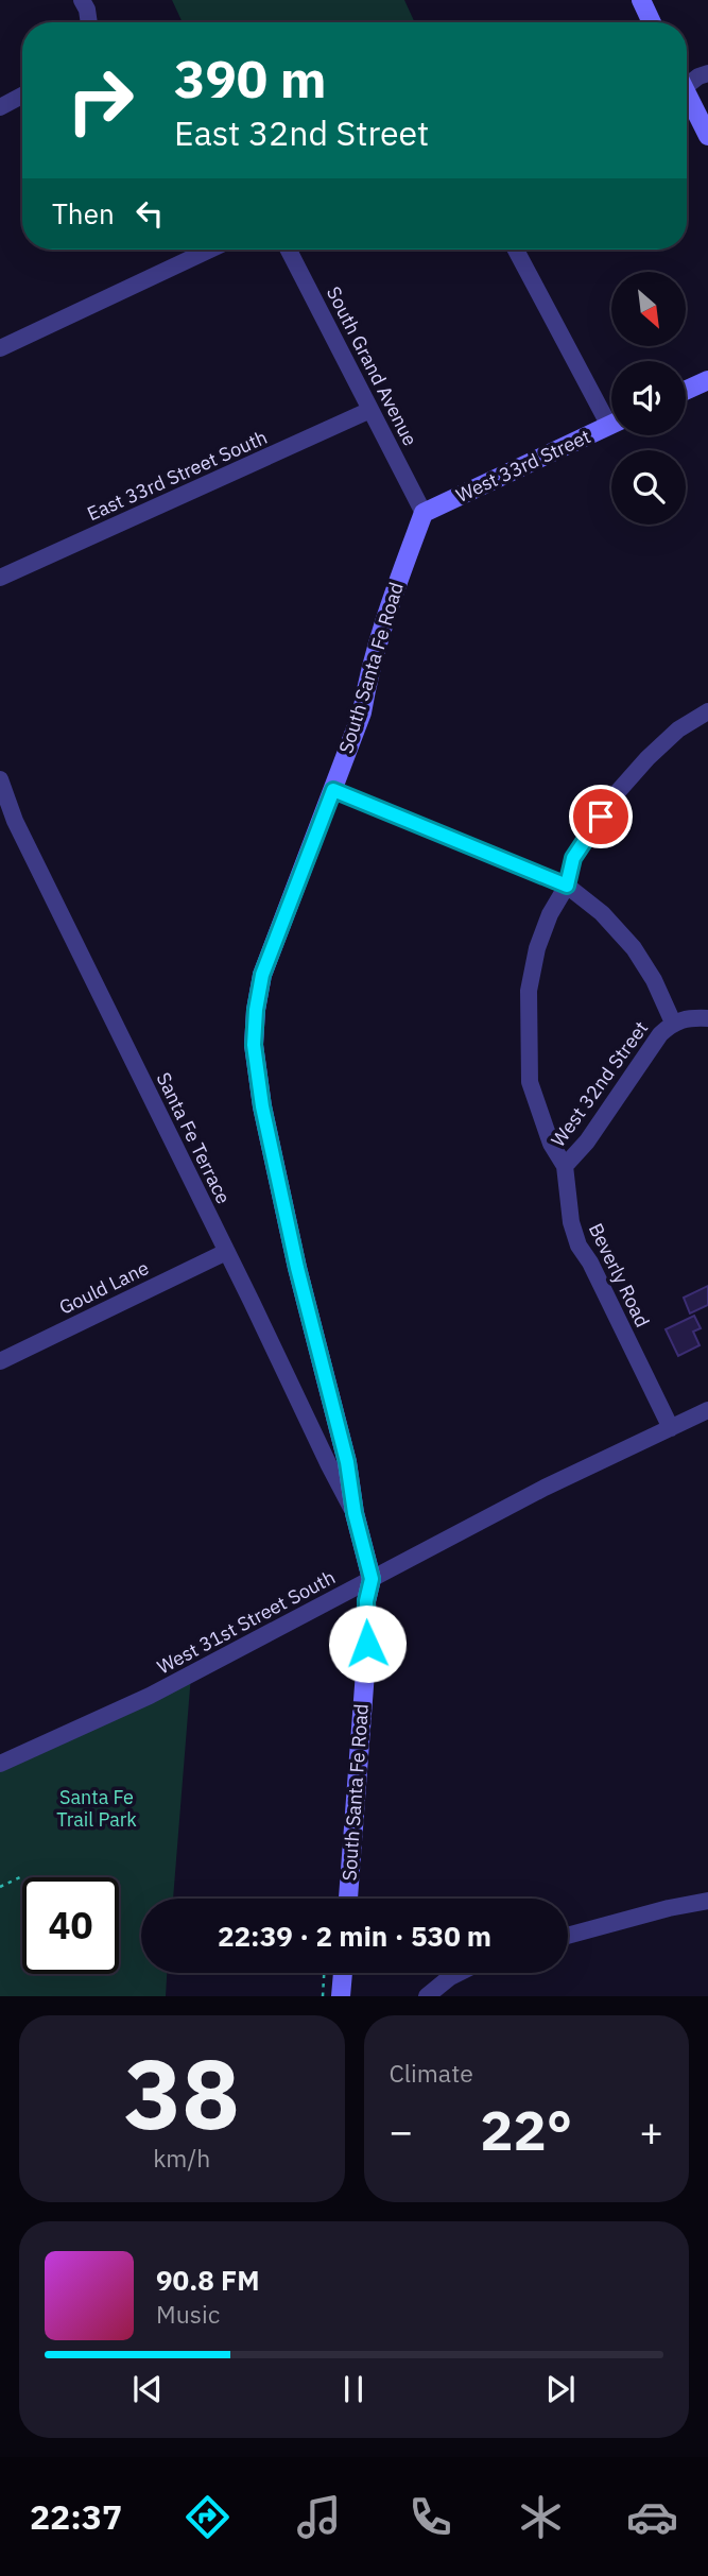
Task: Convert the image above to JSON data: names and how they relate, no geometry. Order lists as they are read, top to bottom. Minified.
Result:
{"streets":{"street":["South Grand Avenue","West 33rd Street","East 33rd Street South","South Santa Fe Road","West 32nd Street","Santa Fe Terrace","Beverly Road","Gould Lane","West 31st Street South"]},"crossings":[["South Grand Avenue","West 33rd Street"],["South Grand Avenue","East 33rd Street South"],["South Grand Avenue","South Santa Fe Road"],["West 33rd Street","South Santa Fe Road"],["South Santa Fe Road","Santa Fe Terrace"],["South Santa Fe Road","West 31st Street South"],["West 32nd Street","Beverly Road"],["Santa Fe Terrace","Gould Lane"],["Beverly Road","West 31st Street South"]],"parks":["Santa Fe Trail Park"],"north":"bottom right","page":{"turn":["390 m","East 32nd Street"],"then":"Then","limit":"40","trip":"22:39 · 2 min · 530 m","tile":[["38","km/h"],"Climate"],"heat":["−","22°","+"],"song":["90.8 FM","Music"],"tabs":"22:37"}}
